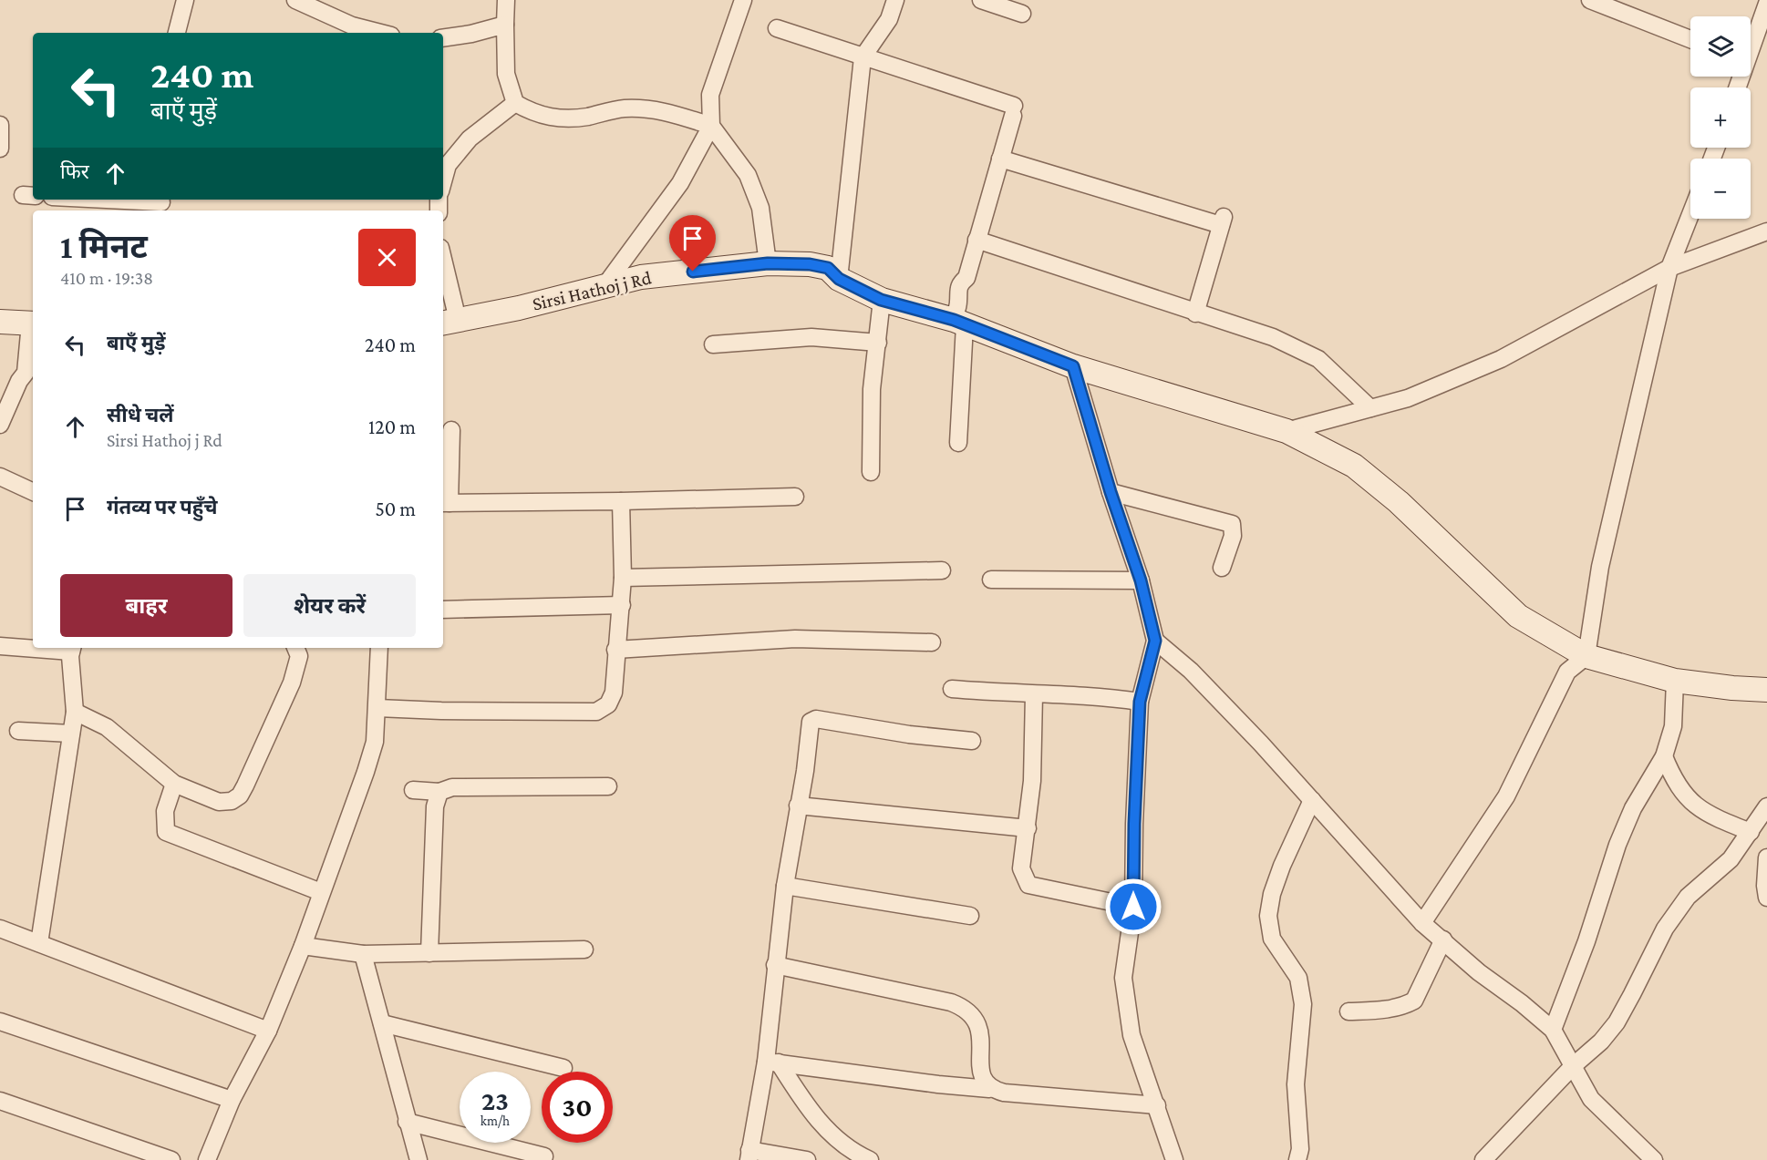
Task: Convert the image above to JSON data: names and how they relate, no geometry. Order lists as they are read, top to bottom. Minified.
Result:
{"streets":{"street":["Sirsi Hathoj j Rd"]},"page":{"map_buttons":["+","−"],"turn":["240 m","बाएँ मुड़ें"],"then":"फिर","heading":["1 मिनट","410 m · 19:38"],"list":[{"name":"बाएँ मुड़ें","value":"240 m"},{"name":"सीधे चलें","note":"Sirsi Hathoj j Rd","value":"120 m"},{"name":"गंतव्य पर पहुँचे","value":"50 m"}],"buttons":["बाहर","शेयर करें"],"speed":"23 km/h","limit":"30"}}
